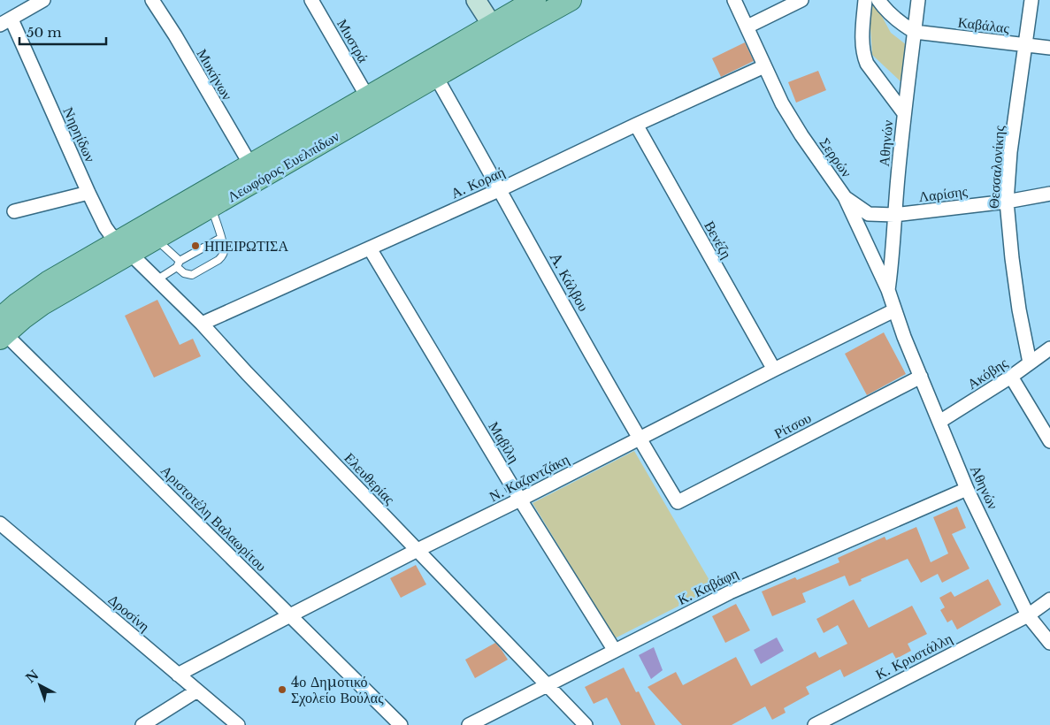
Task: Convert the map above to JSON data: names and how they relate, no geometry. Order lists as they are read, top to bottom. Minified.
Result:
{"streets":{"main road":["Λεωφόρος Ευελπίδων"],"street":["Καβάλας","Μυστρά","Μυκήνων","Νηρηίδων","Αθηνών","Σερρών","Θεσσαλονίκης","Α. Κοραή","Λαρίσης","Βενέζη","A. Κάλβου","Ακόβης","Ρίτσου","Μαβίλη","Ν. Καζαντζάκη","Ελευθερίας","Αριστοτέλη Βαλαωρίτου","Κ. Καβάφη","Δροσίνη","Κ. Κρυστάλλη"]},"crossings":[["Καβάλας","Αθηνών"],["Καβάλας","Θεσσαλονίκης"],["Μυστρά","Λεωφόρος Ευελπίδων"],["Μυκήνων","Λεωφόρος Ευελπίδων"],["Νηρηίδων","Λεωφόρος Ευελπίδων"],["Νηρηίδων","Ελευθερίας"],["Αθηνών","Σερρών"],["Αθηνών","Λαρίσης"],["Αθηνών","Ακόβης"],["Αθηνών","Ρίτσου"],["Αθηνών","Κ. Καβάφη"],["Αθηνών","Κ. Κρυστάλλη"],["Σερρών","Α. Κοραή"],["Σερρών","Λαρίσης"],["Σερρών","Ν. Καζαντζάκη"],["Λεωφόρος Ευελπίδων","A. Κάλβου"],["Λεωφόρος Ευελπίδων","Ελευθερίας"],["Λεωφόρος Ευελπίδων","Αριστοτέλη Βαλαωρίτου"],["Θεσσαλονίκης","Λαρίσης"],["Θεσσαλονίκης","Ακόβης"],["Α. Κοραή","Βενέζη"],["Α. Κοραή","A. Κάλβου"],["Α. Κοραή","Μαβίλη"],["Α. Κοραή","Ελευθερίας"],["Βενέζη","Ν. Καζαντζάκη"],["A. Κάλβου","Ρίτσου"],["A. Κάλβου","Ν. Καζαντζάκη"],["Μαβίλη","Ν. Καζαντζάκη"],["Μαβίλη","Κ. Καβάφη"],["Ν. Καζαντζάκη","Ελευθερίας"],["Ν. Καζαντζάκη","Αριστοτέλη Βαλαωρίτου"],["Ν. Καζαντζάκη","Δροσίνη"],["Ελευθερίας","Κ. Καβάφη"]],"places":["ΗΠΕΙΡΩΤΙΣΑ","4ο Δημοτικό Σχολείο Βούλας"],"scale_bar":"50 m","north":"top left"}
